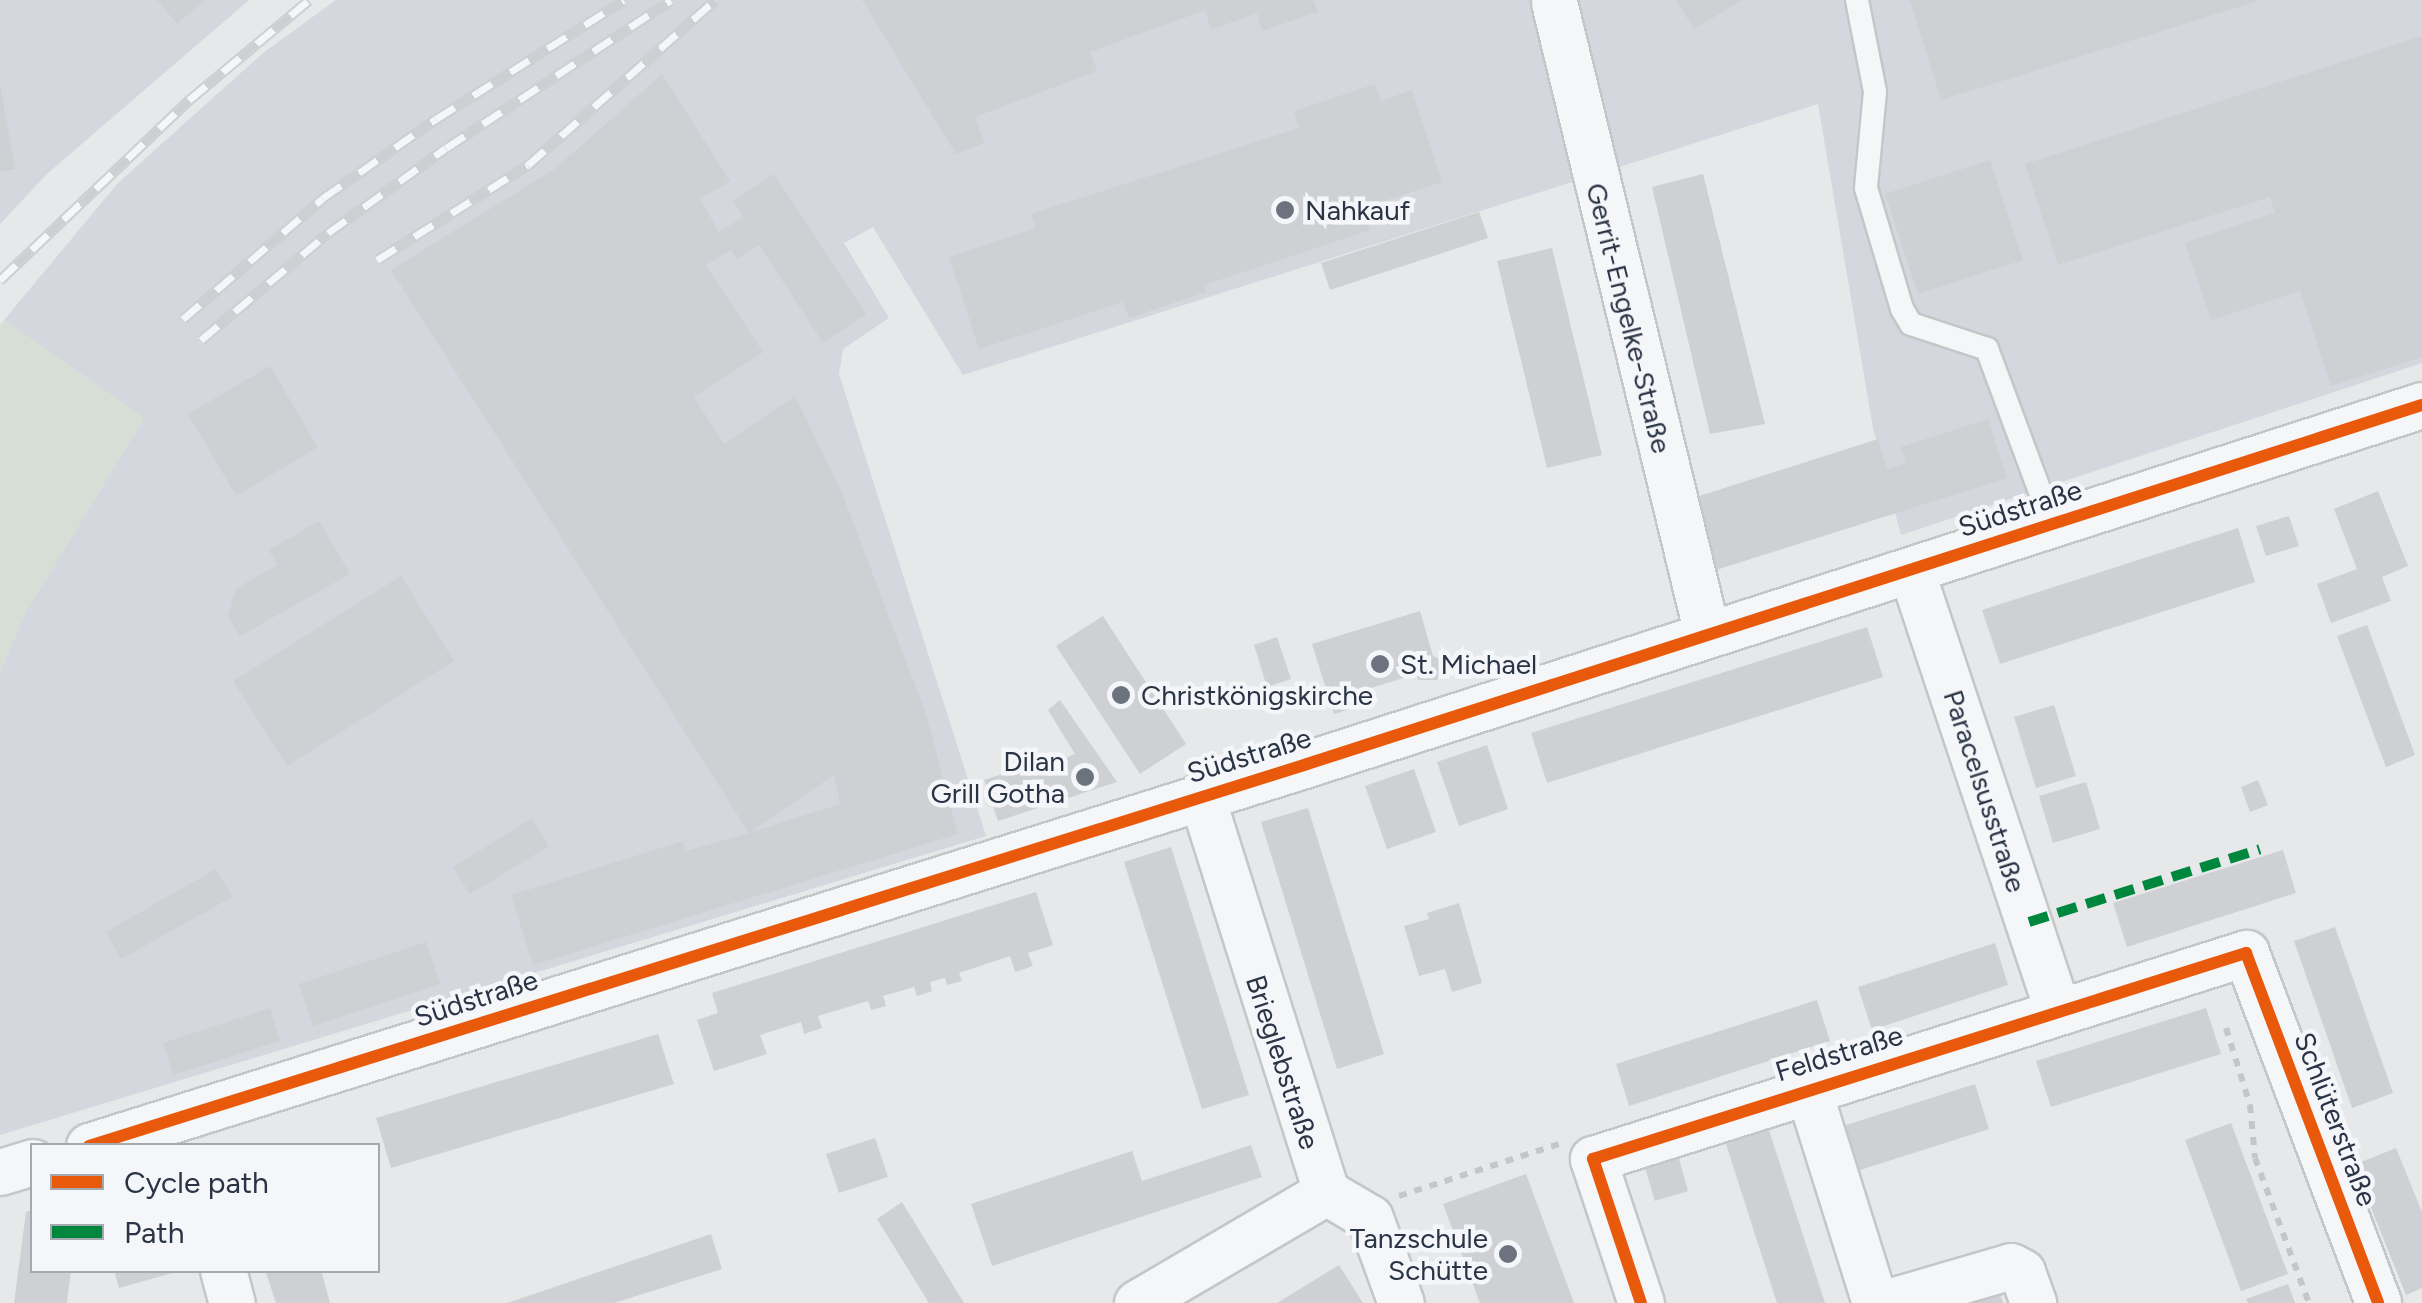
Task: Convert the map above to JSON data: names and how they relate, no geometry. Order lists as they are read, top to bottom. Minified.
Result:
{"streets":{"street":["Gerrit-Engelke-Straße","Südstraße","Paracelsusstraße","Feldstraße","Brieglebstraße","Schlüterstraße"]},"crossings":[["Gerrit-Engelke-Straße","Südstraße"],["Südstraße","Paracelsusstraße"],["Südstraße","Brieglebstraße"],["Paracelsusstraße","Feldstraße"],["Feldstraße","Schlüterstraße"]],"places":["Nahkauf","St. Michael","Christkönigskirche","Dilan Grill Gotha","Tanzschule Schütte"],"legend":["Cycle path","Path"]}
